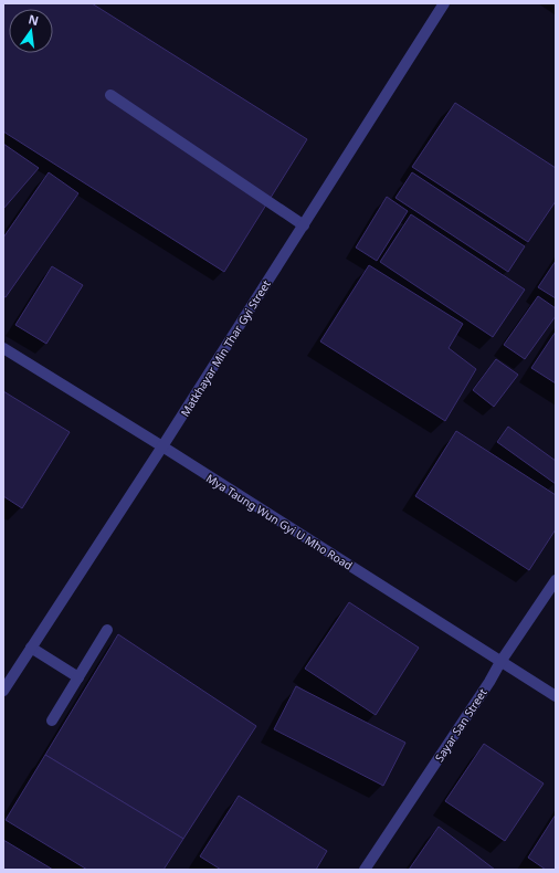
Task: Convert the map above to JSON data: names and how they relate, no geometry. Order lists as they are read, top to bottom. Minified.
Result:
{"streets":{"street":["Matkhayar Min Thar Gyi Street","Mya Taung Wun Gyi U Mho Road","Sayar San Street"]},"crossings":[["Matkhayar Min Thar Gyi Street","Mya Taung Wun Gyi U Mho Road"],["Mya Taung Wun Gyi U Mho Road","Sayar San Street"]],"north":"top"}
